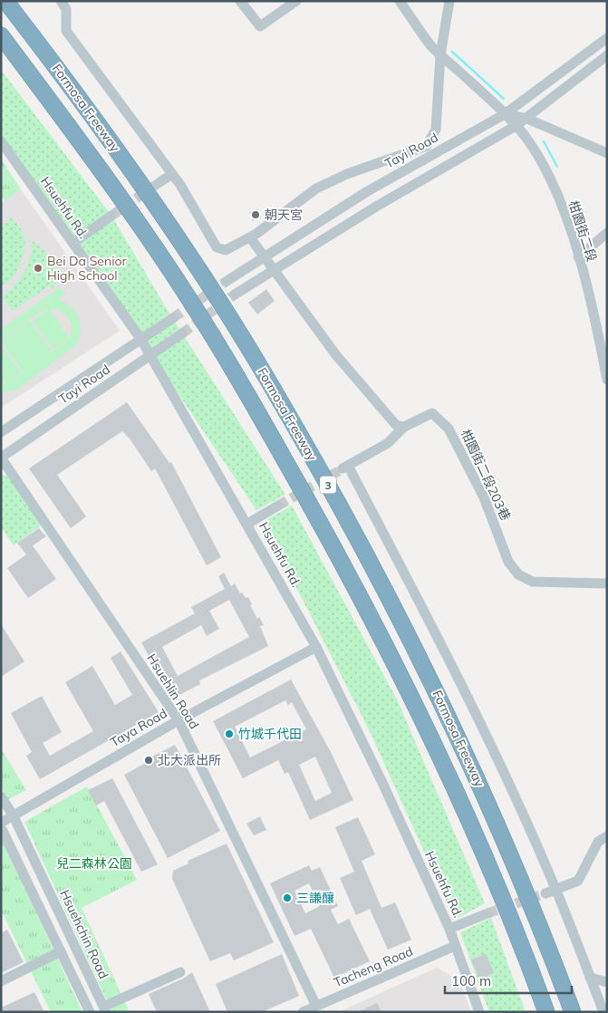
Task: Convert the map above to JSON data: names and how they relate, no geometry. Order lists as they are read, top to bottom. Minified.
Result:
{"streets":{"highway":["Formosa Freeway","3"],"street":["Tayi Road","Hsuehfu Rd.","柑園街二段","柑園街二段203巷","Hsuehlin Road","Taya Road","Hsuehchin Road","Tacheng Road"]},"crossings":[["Tayi Road","Hsuehfu Rd."],["Tayi Road","柑園街二段"],["Tayi Road","Hsuehlin Road"],["Hsuehfu Rd.","Taya Road"],["Hsuehfu Rd.","Tacheng Road"],["Hsuehlin Road","Taya Road"],["Hsuehlin Road","Tacheng Road"],["Taya Road","Hsuehchin Road"]],"parks":["兒二森林公園"],"places":["朝天宮","Bei Da Senior High School","竹城千代田","北大派出所","三謙釀"],"scale_bar":"100 m"}
